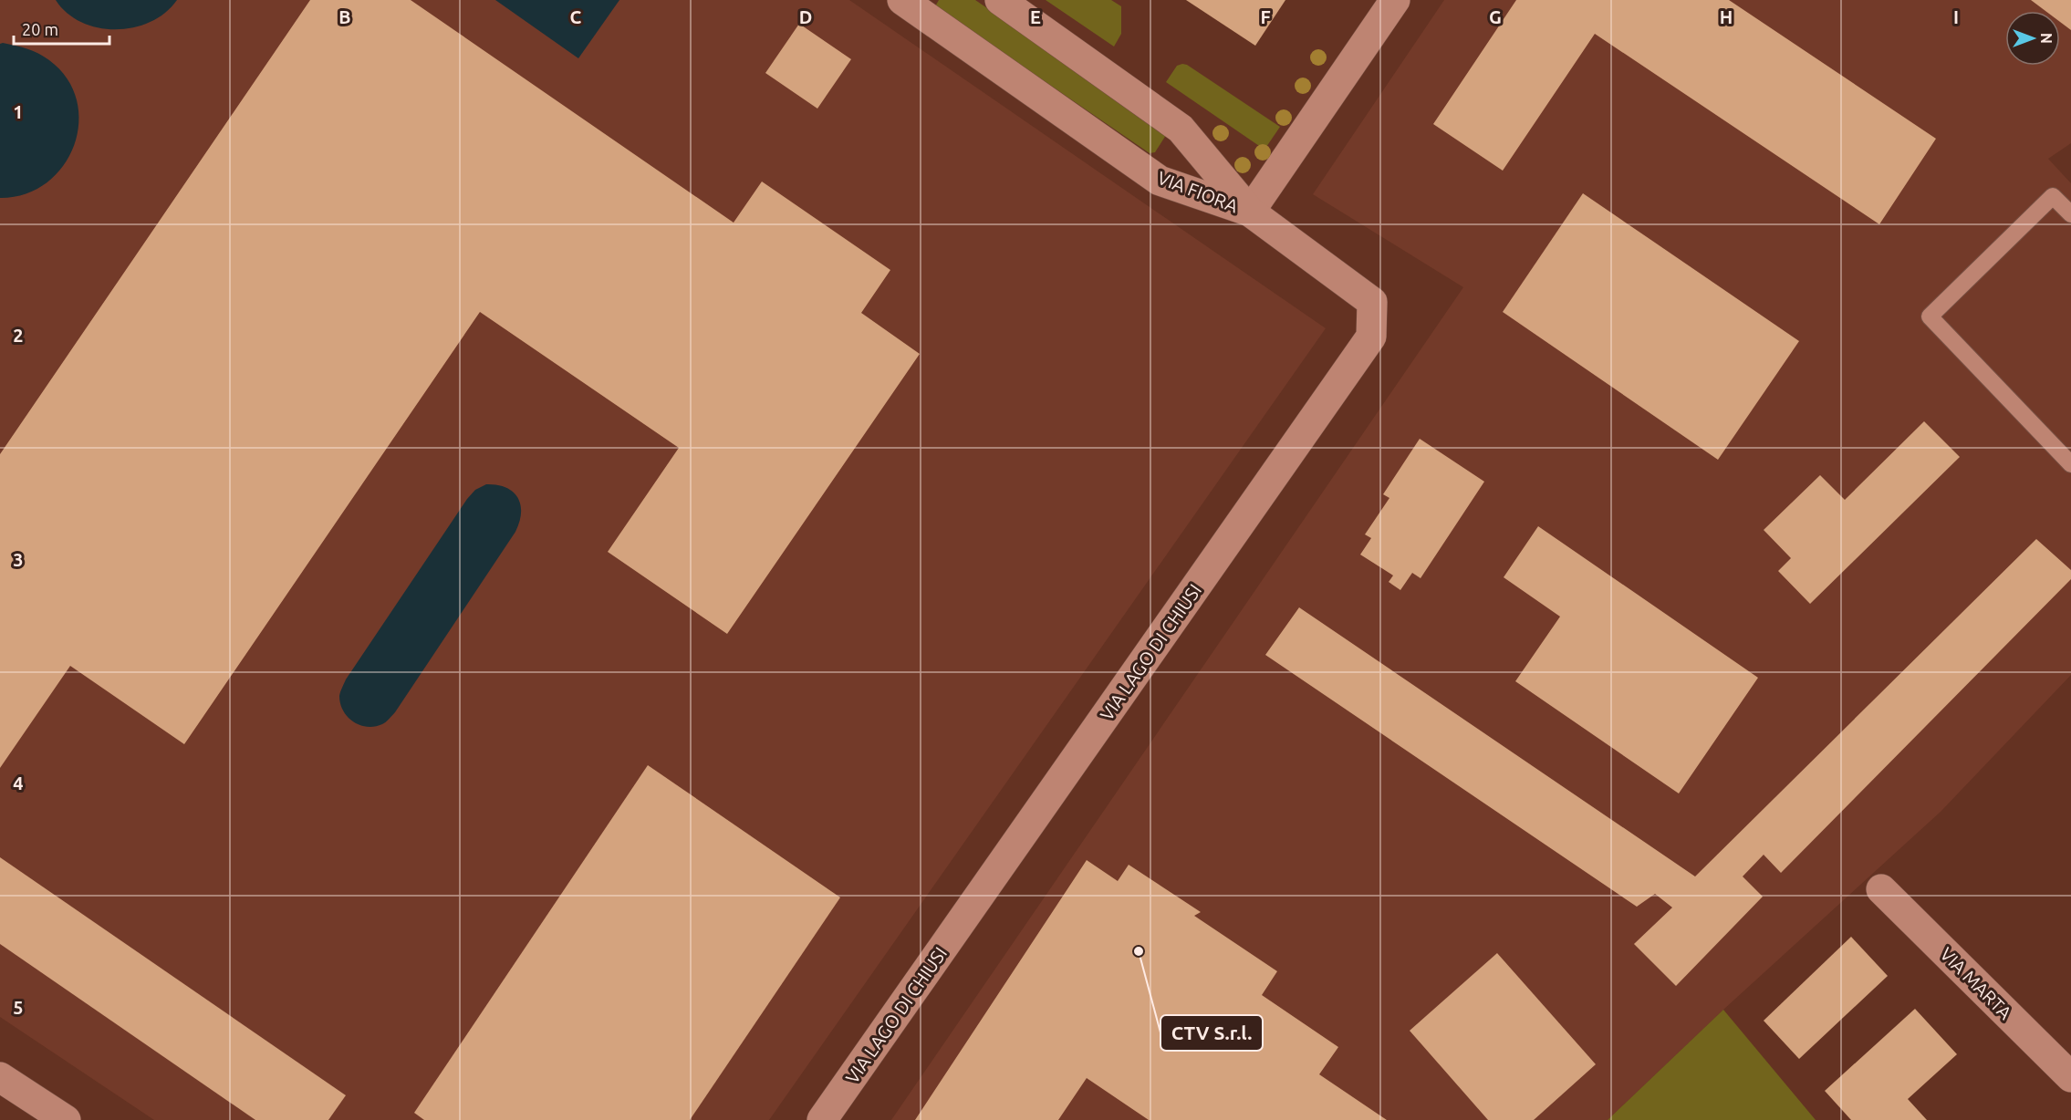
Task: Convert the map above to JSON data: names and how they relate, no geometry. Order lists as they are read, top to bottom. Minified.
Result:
{"streets":{"street":["VIA FIORA","VIA LAGO DI CHIUSI","VIA MARTA"]},"crossings":[["VIA FIORA","VIA LAGO DI CHIUSI"]],"places":["CTV S.r.l."],"scale_bar":"20 m","north":"right","grid":{"columns":["B","C","D","E","F","G","H","I"],"rows":["1","2","3","4","5"]}}
